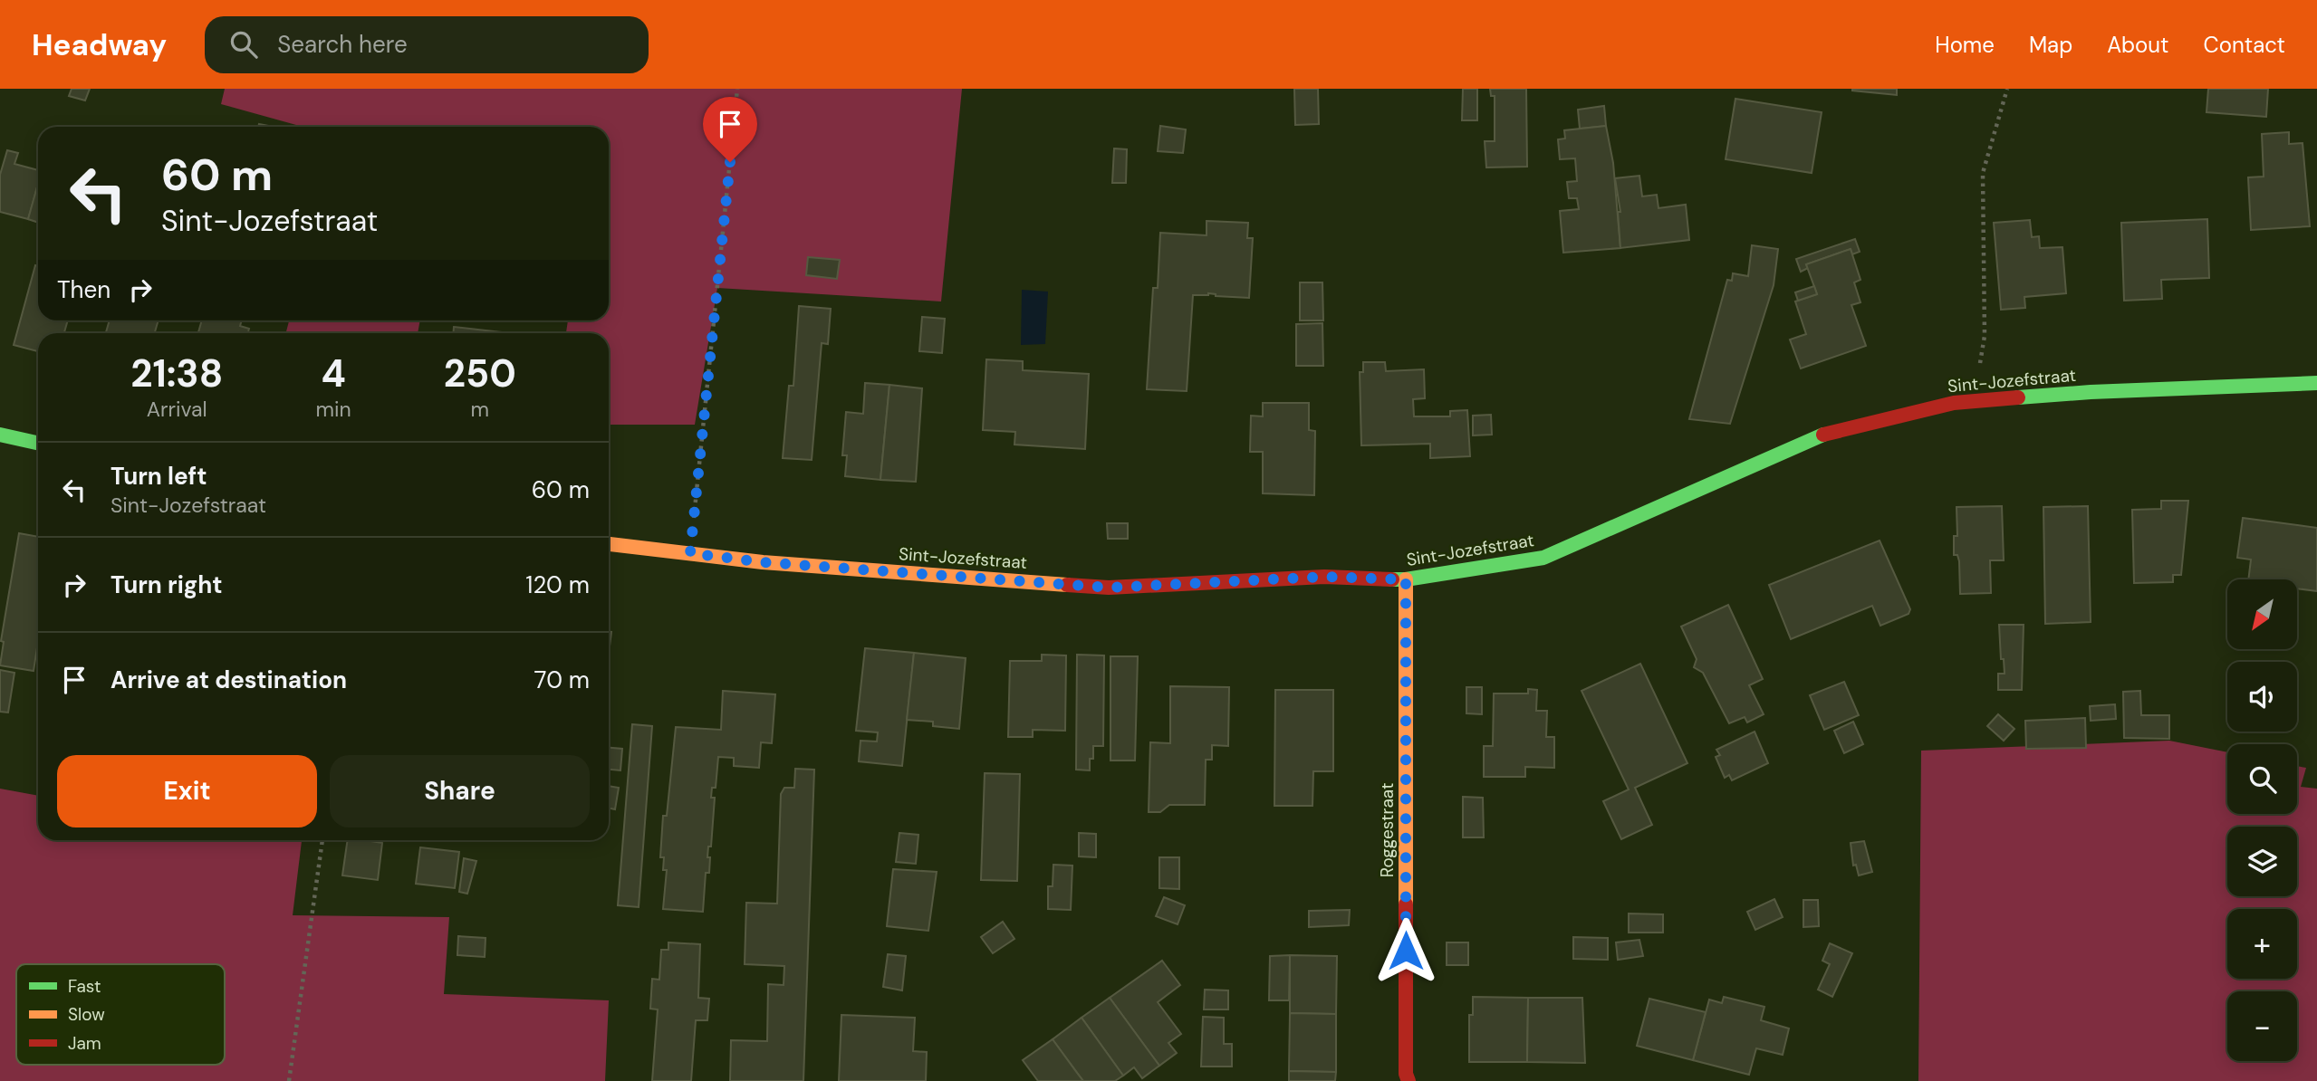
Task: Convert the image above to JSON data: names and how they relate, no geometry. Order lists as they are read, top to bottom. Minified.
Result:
{"streets":{"street":["Sint-Jozefstraat","Roggestraat"]},"crossings":[["Sint-Jozefstraat","Roggestraat"]],"legend":["Fast","Slow","Jam"],"north":"bottom left","page":{"header":"Headway","search":"Search here","nav":["Home","Map","About","Contact"],"turn":["60 m","Sint-Jozefstraat"],"then":"Then","eta":["21:38","Arrival","4","min","250","m"],"list":[{"name":"Turn left","note":"Sint-Jozefstraat","value":"60 m"},{"name":"Turn right","value":"120 m"},{"name":"Arrive at destination","value":"70 m"}],"map_buttons":["+","−"],"buttons":["Exit","Share"]}}
